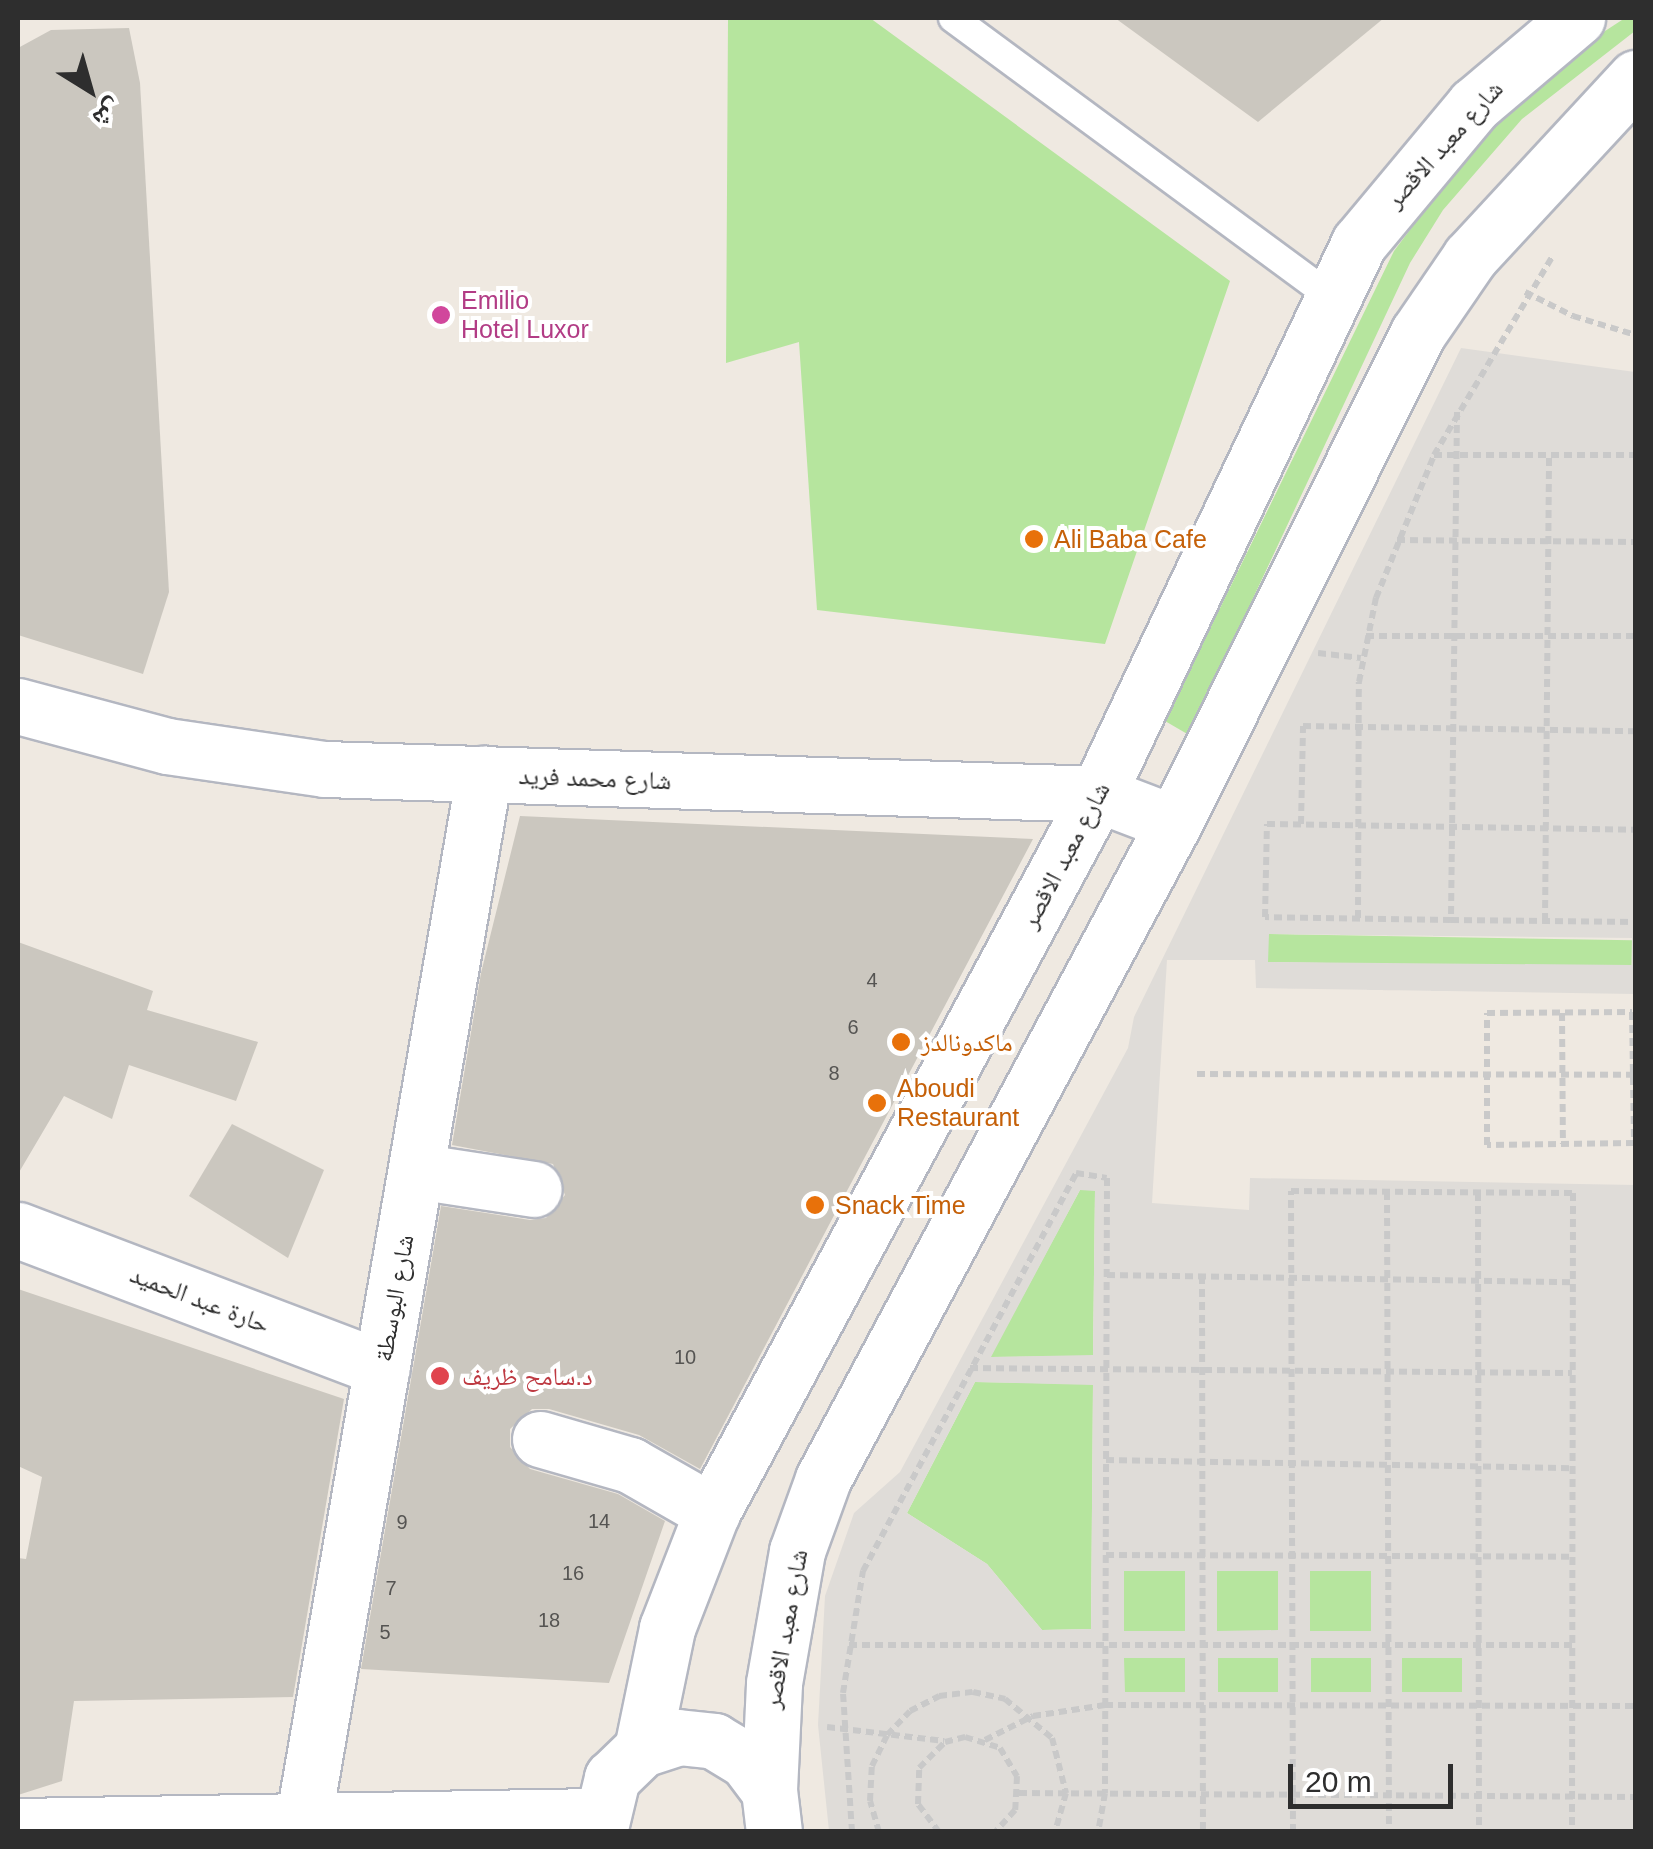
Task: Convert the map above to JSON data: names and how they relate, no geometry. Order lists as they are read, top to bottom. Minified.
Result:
{"streets":{"main road":["شارع معبد الاقصر","شارع محمد فريد","شارع البوسطة","حارة عبد الحميد"]},"crossings":[["شارع معبد الاقصر","شارع محمد فريد"],["شارع محمد فريد","شارع البوسطة"],["شارع البوسطة","حارة عبد الحميد"]],"places":["Emilio Hotel Luxor","Ali Baba Cafe","ماكدونالدز","Aboudi Restaurant","Snack Time","د.سامح ظريف"],"house_numbers":["4","6","8","10","14","9","16","7","18","5"],"scale_bar":"20 m","north":"bottom right"}
